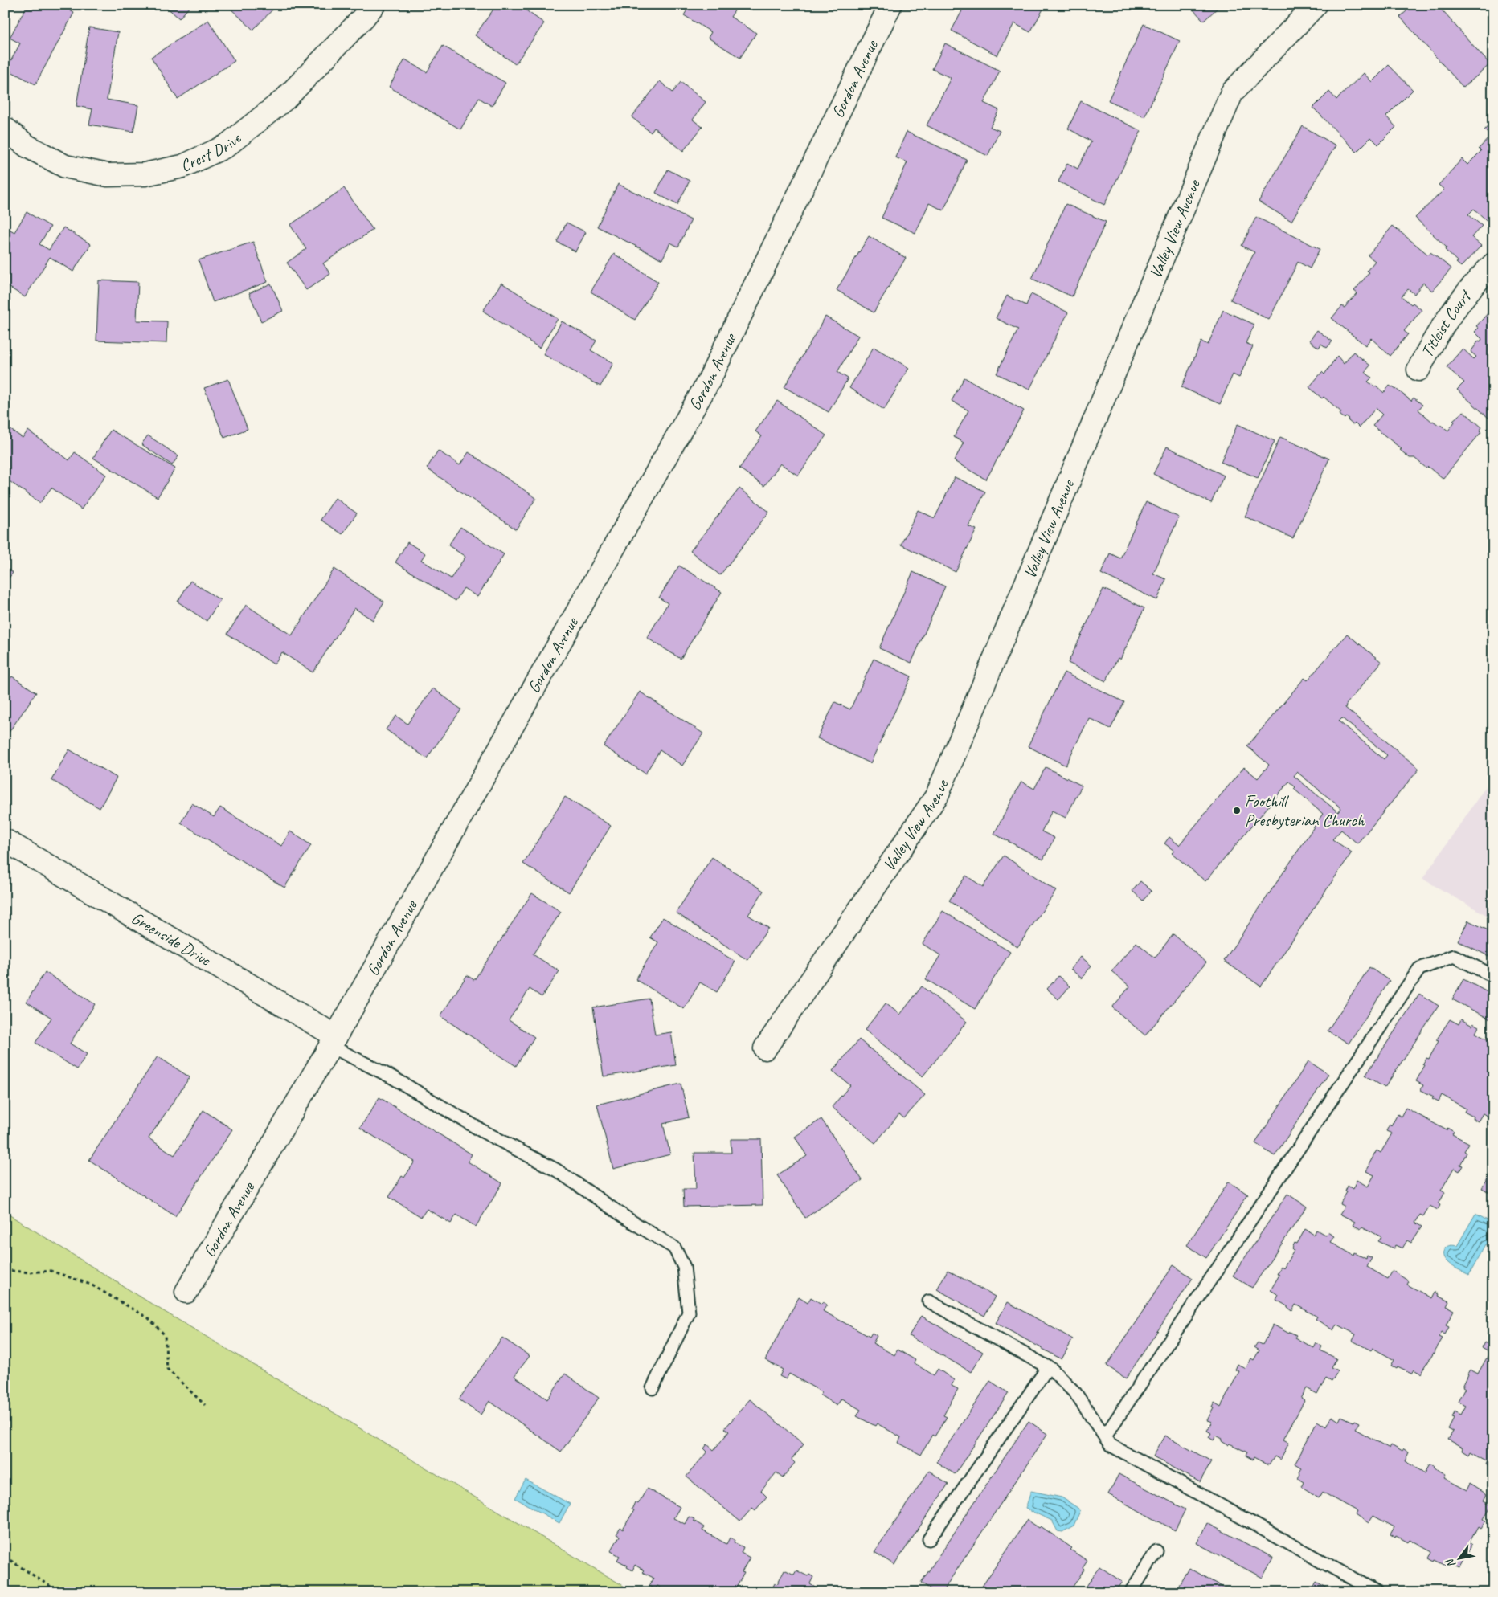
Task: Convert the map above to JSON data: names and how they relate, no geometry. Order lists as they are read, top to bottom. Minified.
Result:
{"streets":{"street":["Gordon Avenue","Crest Drive","Valley View Avenue","Titleist Court","Greenside Drive"]},"crossings":[["Gordon Avenue","Greenside Drive"]],"places":["Foothill Presbyterian Church"],"north":"bottom left"}
